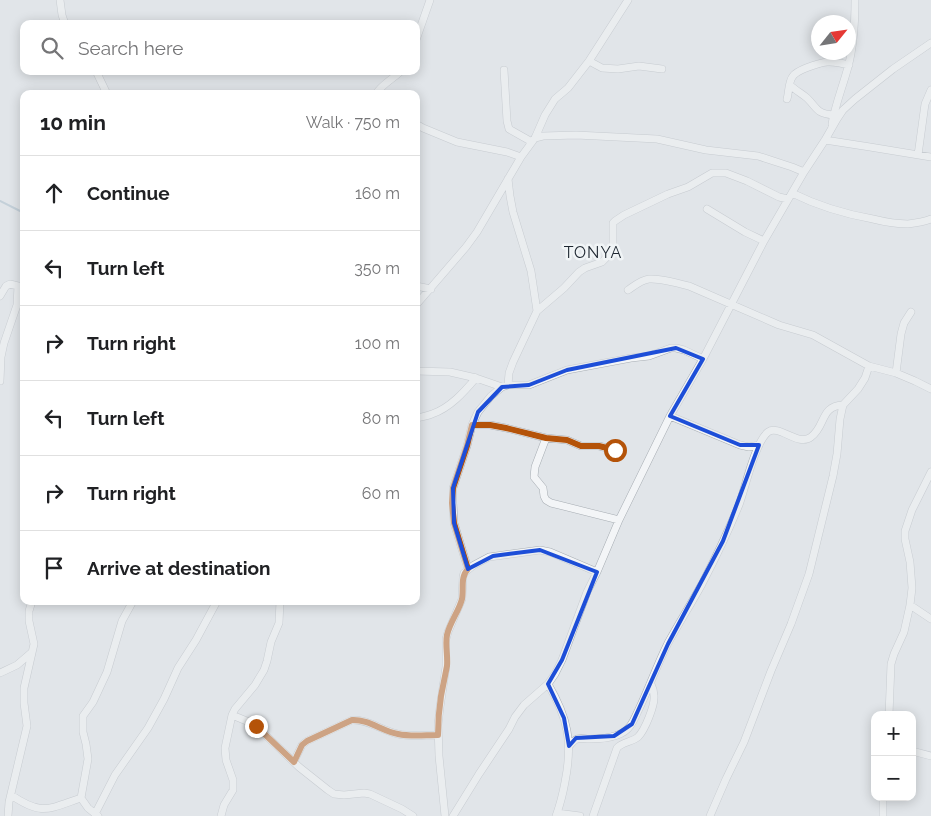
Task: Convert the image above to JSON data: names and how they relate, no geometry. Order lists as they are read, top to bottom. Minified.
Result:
{"districts":["TONYA"],"north":"top right","page":{"search":"Search here","heading":["10 min","Walk · 750 m"],"list":[["Continue","160 m"],["Turn left","350 m"],["Turn right","100 m"],["Turn left","80 m"],["Turn right","60 m"],"Arrive at destination"],"map_buttons":["+","−"]}}
